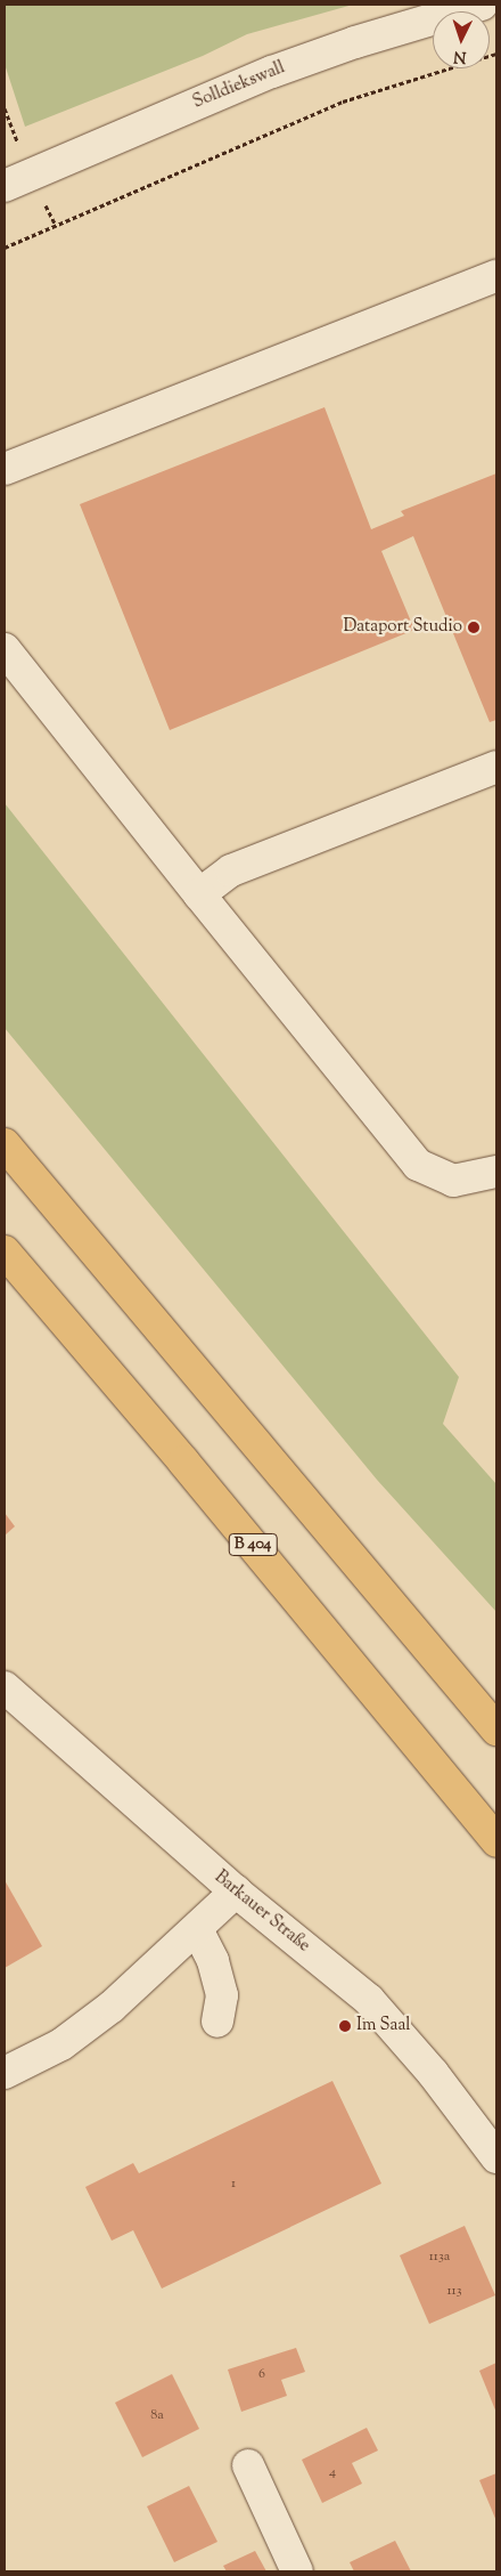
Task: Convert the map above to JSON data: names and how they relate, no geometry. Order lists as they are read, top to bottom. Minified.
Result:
{"streets":{"highway":["B 404"],"street":["Solldiekswall","Barkauer Straße"]},"places":["Dataport Studio","Im Saal"],"house_numbers":["1","113a","113","6","8a","4"],"north":"bottom"}
